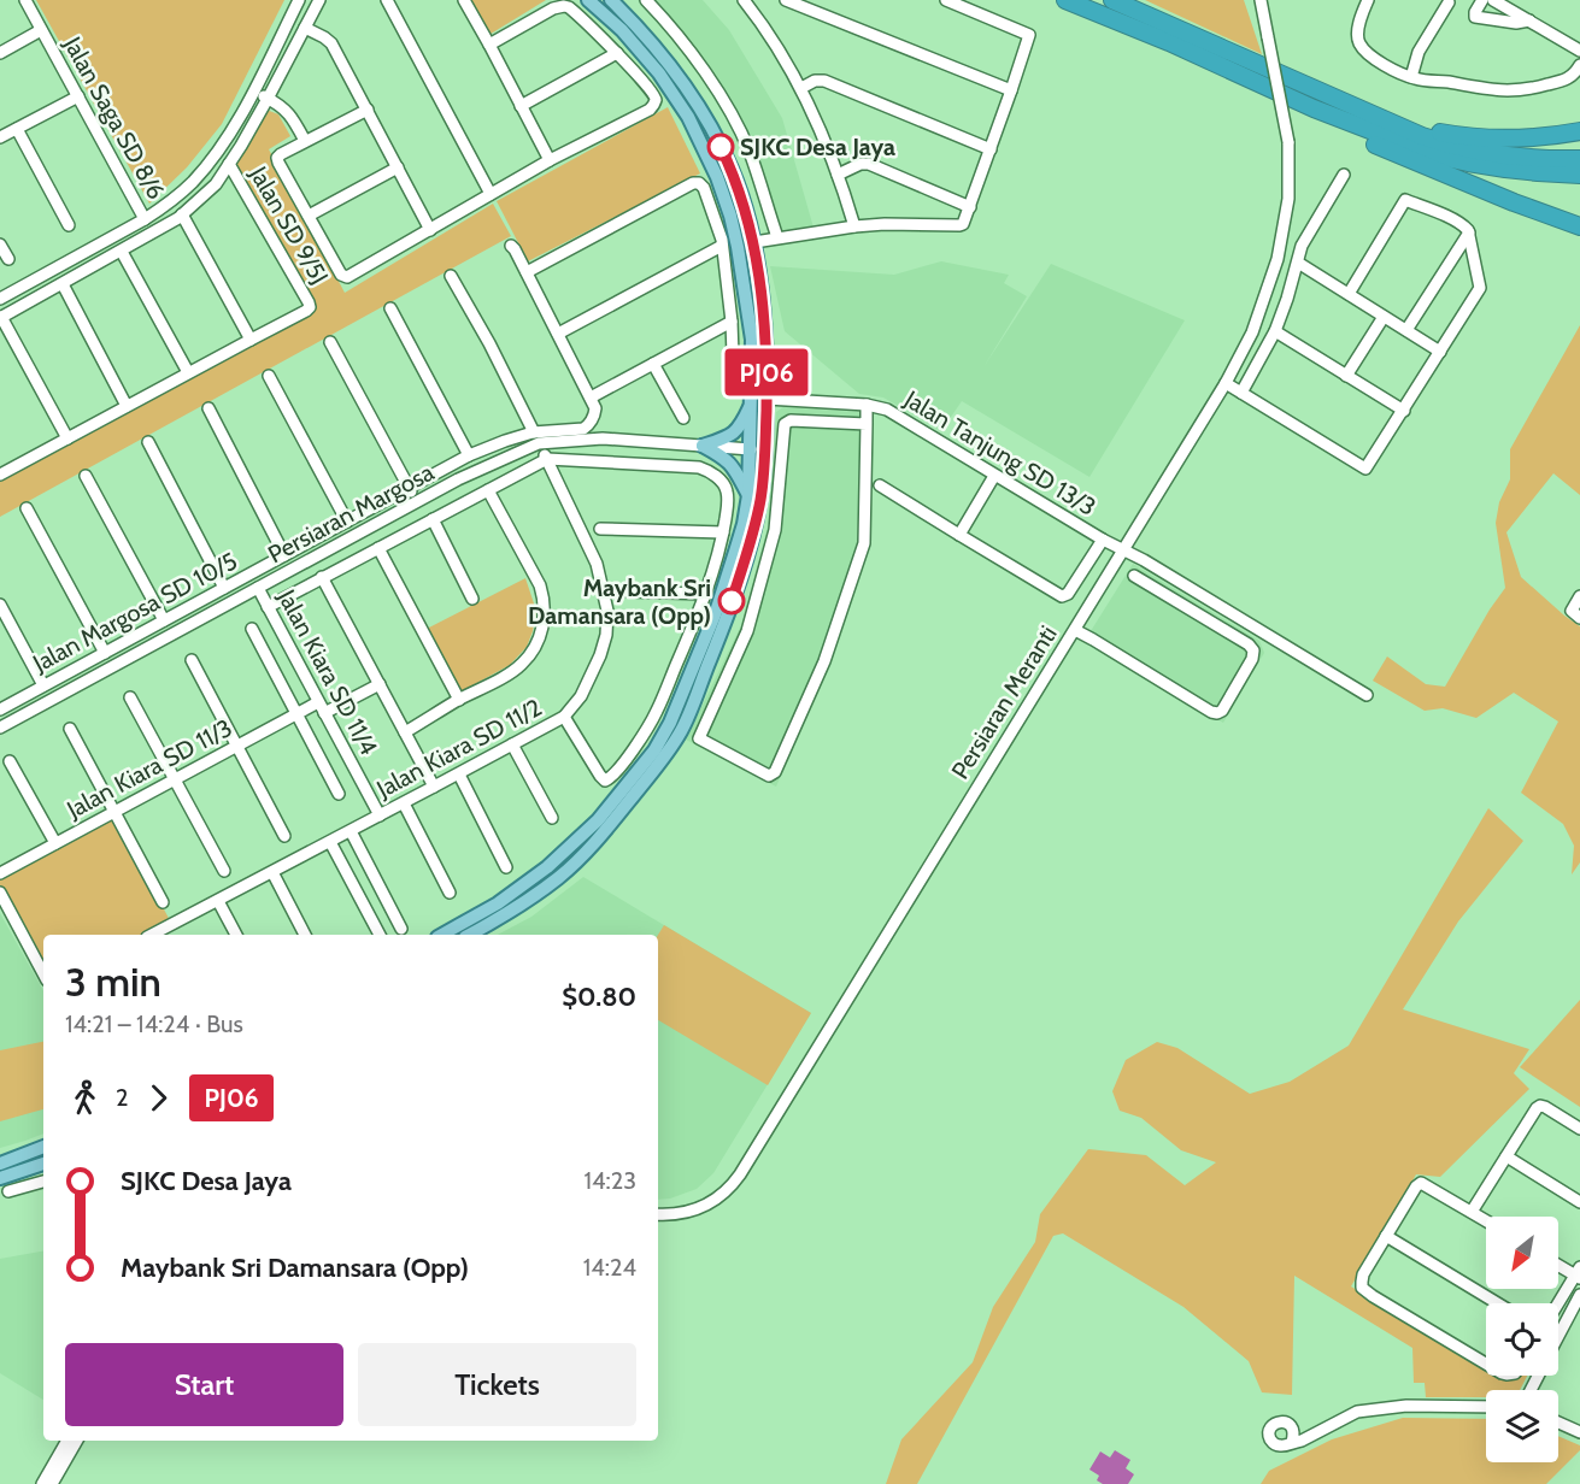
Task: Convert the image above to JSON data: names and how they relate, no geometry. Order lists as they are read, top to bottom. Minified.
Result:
{"streets":{"street":["Jalan Saga SD 8/6","Jalan SD 9/5J","Jalan Tanjung SD 13/3","Persiaran Margosa","Jalan Margosa SD 10/5","Jalan Kiara SD 11/4","Persiaran Meranti","Jalan Kiara SD 11/2","Jalan Kiara SD 11/3"]},"crossings":[["Jalan Tanjung SD 13/3","Persiaran Meranti"],["Persiaran Margosa","Jalan Margosa SD 10/5"],["Persiaran Margosa","Jalan Kiara SD 11/4"],["Persiaran Margosa","Jalan Kiara SD 11/2"],["Jalan Margosa SD 10/5","Jalan Kiara SD 11/2"],["Jalan Kiara SD 11/4","Jalan Kiara SD 11/2"],["Jalan Kiara SD 11/4","Jalan Kiara SD 11/3"]],"places":["SJKC Desa Jaya","Maybank Sri Damansara (Opp)"],"lines":["bus line PJ06"],"north":"bottom left","page":{"on_map":"PJ06","heading":["3 min","14:21 – 14:24 · Bus","$0.80"],"legs":["2","PJ06"],"list":[{"name":"SJKC Desa Jaya","value":"14:23"},{"name":"Maybank Sri Damansara (Opp)","value":"14:24"}],"buttons":["Start","Tickets"]}}
